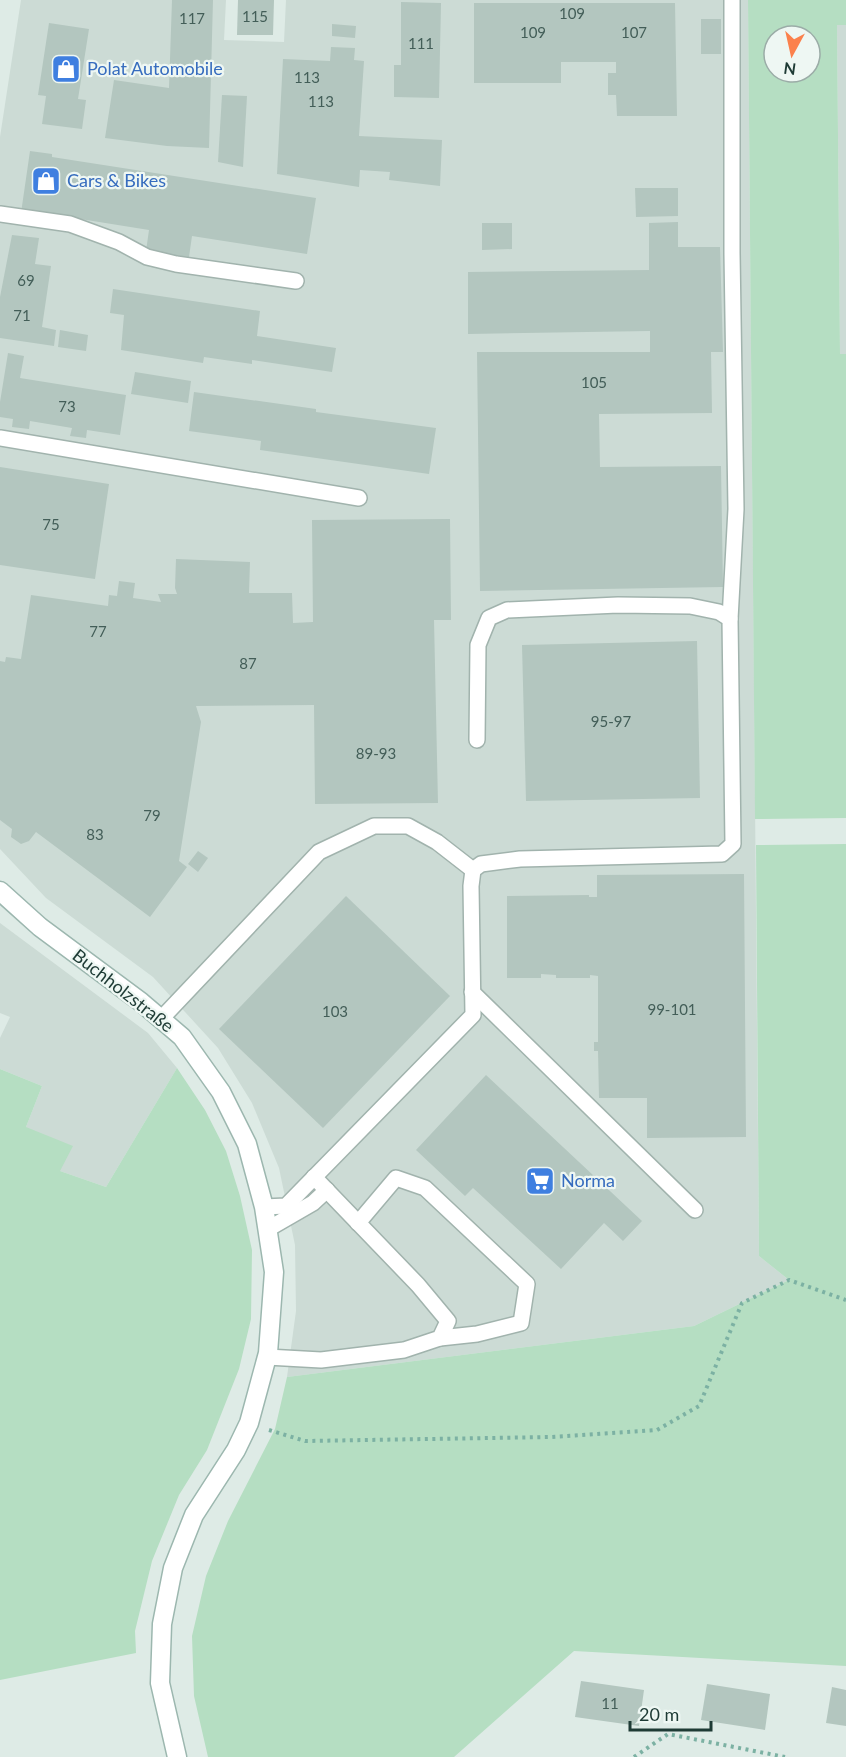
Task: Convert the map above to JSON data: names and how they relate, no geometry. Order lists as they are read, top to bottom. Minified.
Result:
{"streets":{"street":["Buchholzstraße"]},"places":{"shop":["Polat Automobile","Cars & Bikes"],"supermarket":["Norma"]},"house_numbers":["109","115","117","109","107","111","113","113","69","71","105","73","75","77","87","95-97","89-93","79","83","99-101","103","11"],"scale_bar":"20 m","north":"bottom"}
